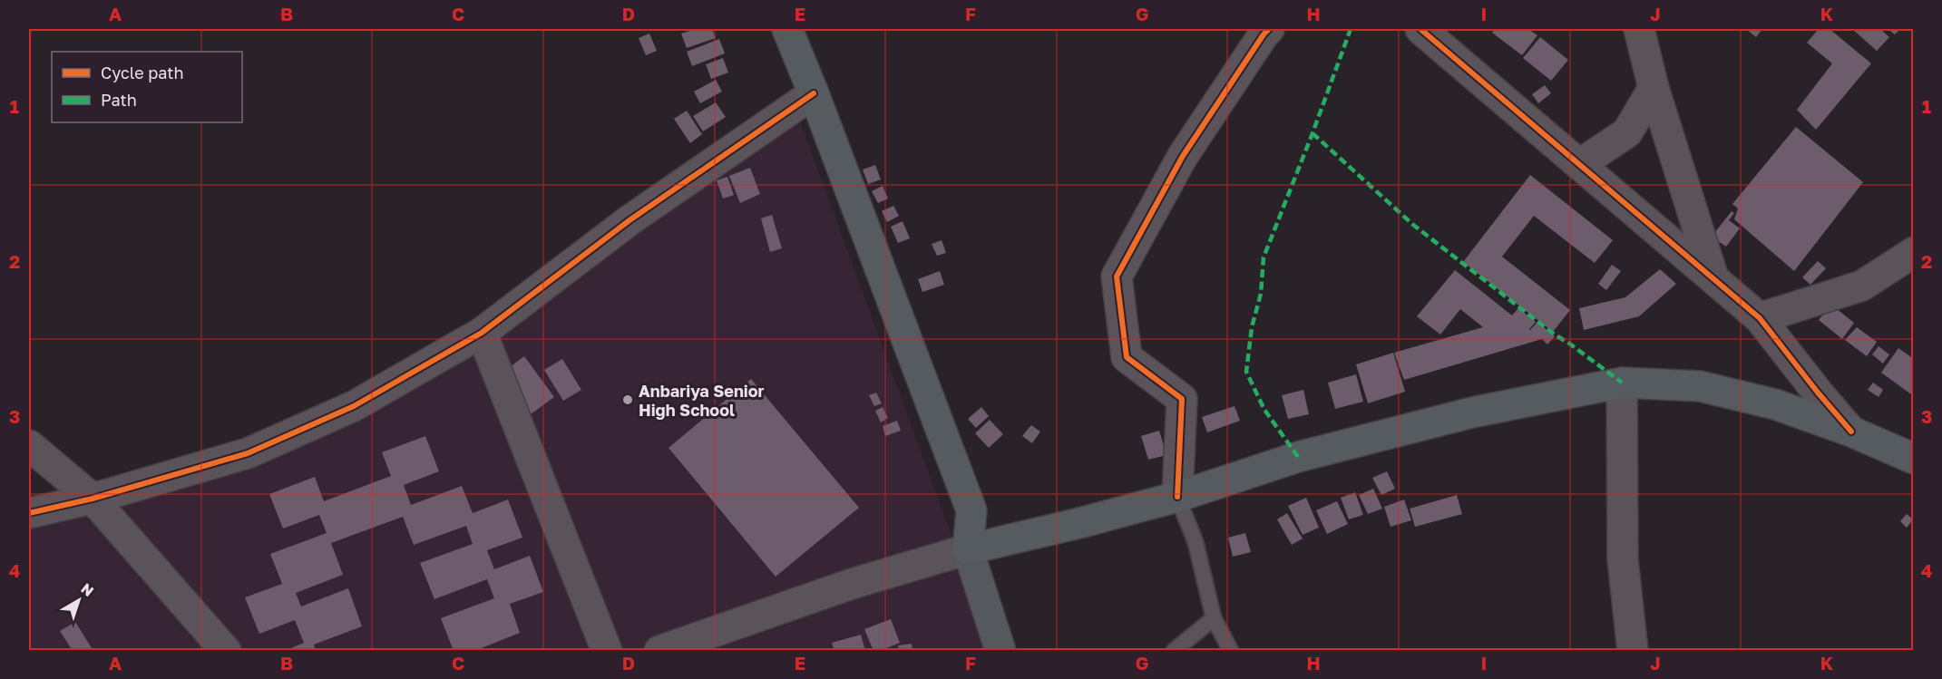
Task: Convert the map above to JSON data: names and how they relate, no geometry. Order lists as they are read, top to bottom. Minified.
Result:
{"places":["Anbariya Senior High School"],"legend":["Cycle path","Path"],"north":"top right","grid":{"columns":["A","B","C","D","E","F","G","H","I","J","K"],"rows":["1","2","3","4"]}}
